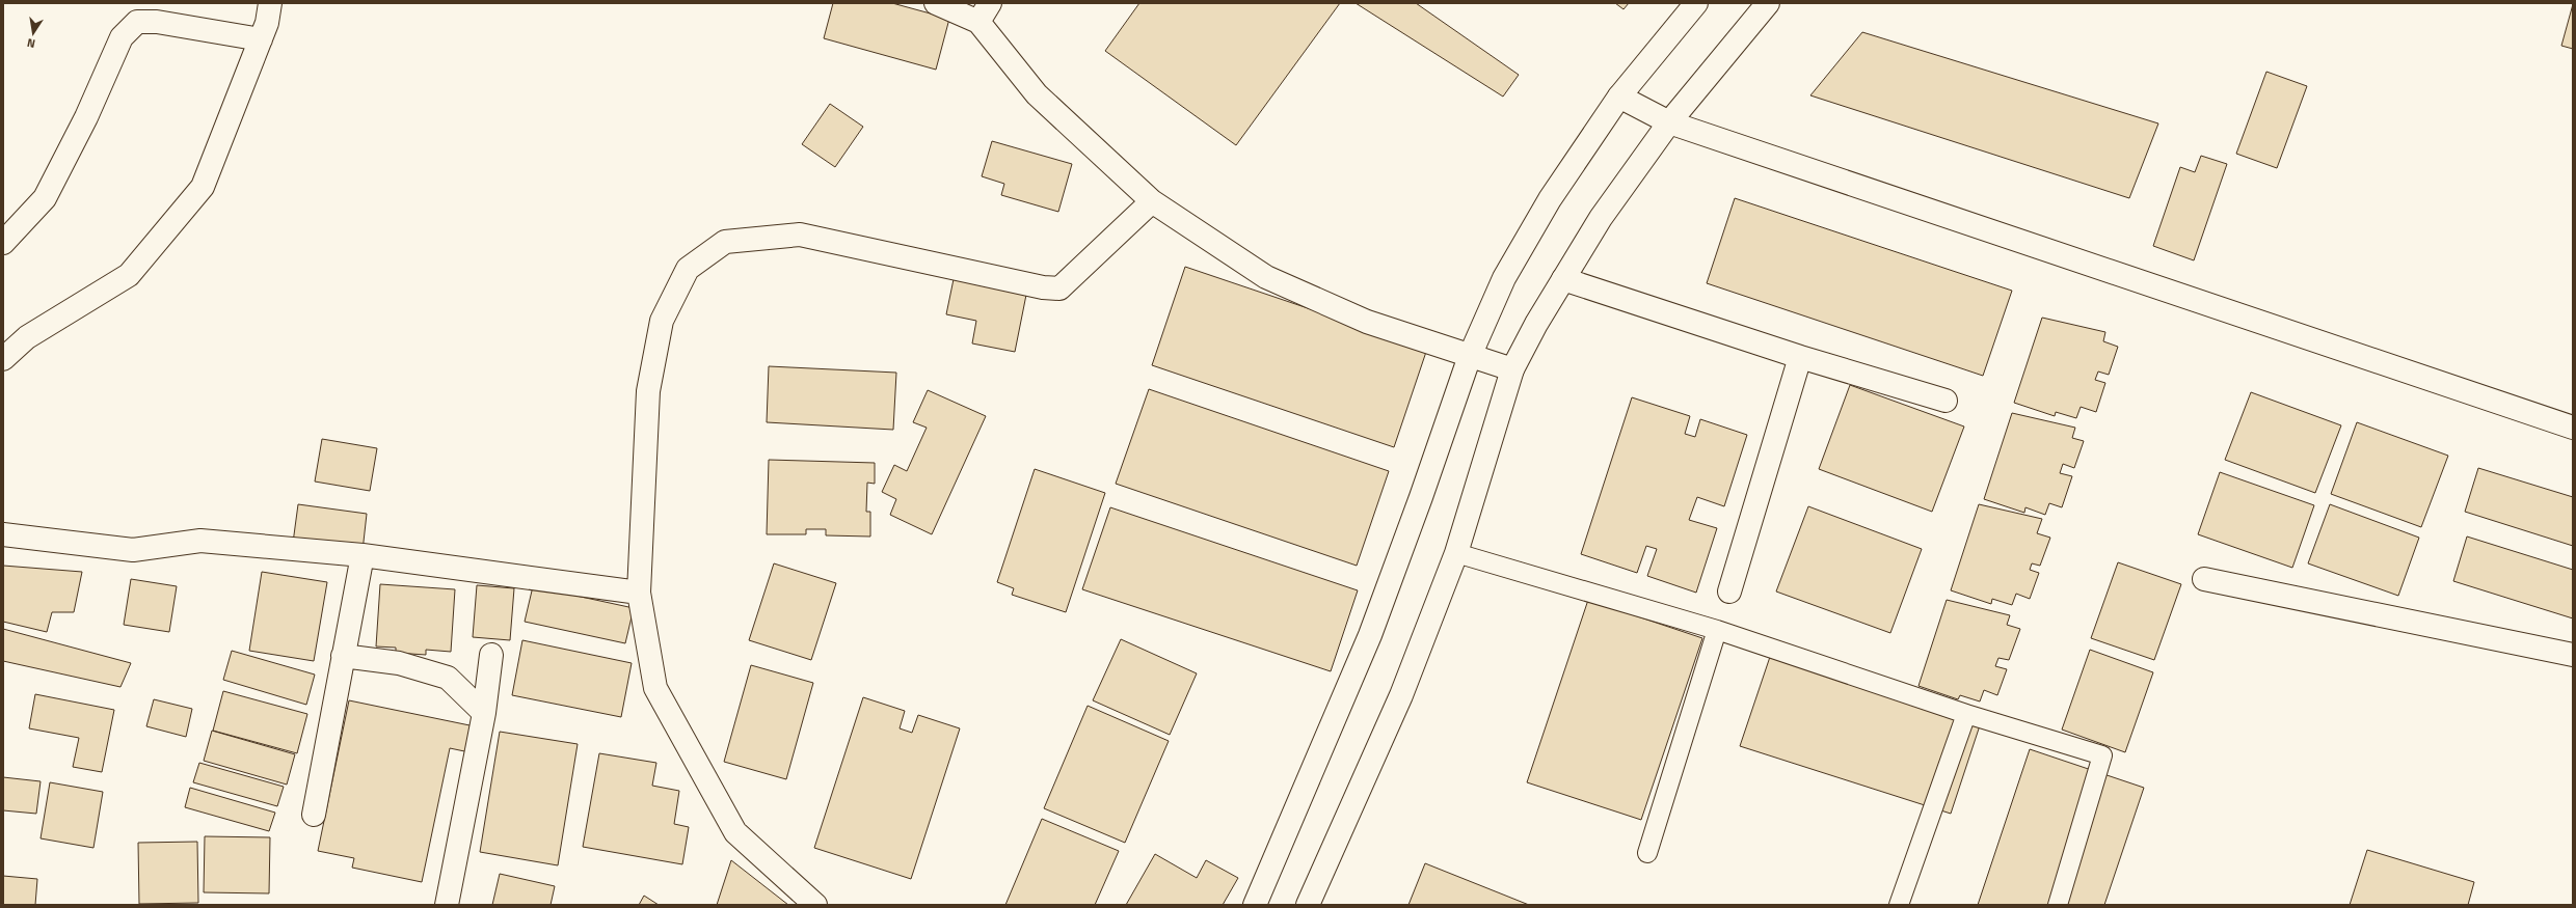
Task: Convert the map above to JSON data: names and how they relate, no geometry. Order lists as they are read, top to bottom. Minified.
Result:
{"north":"bottom"}
